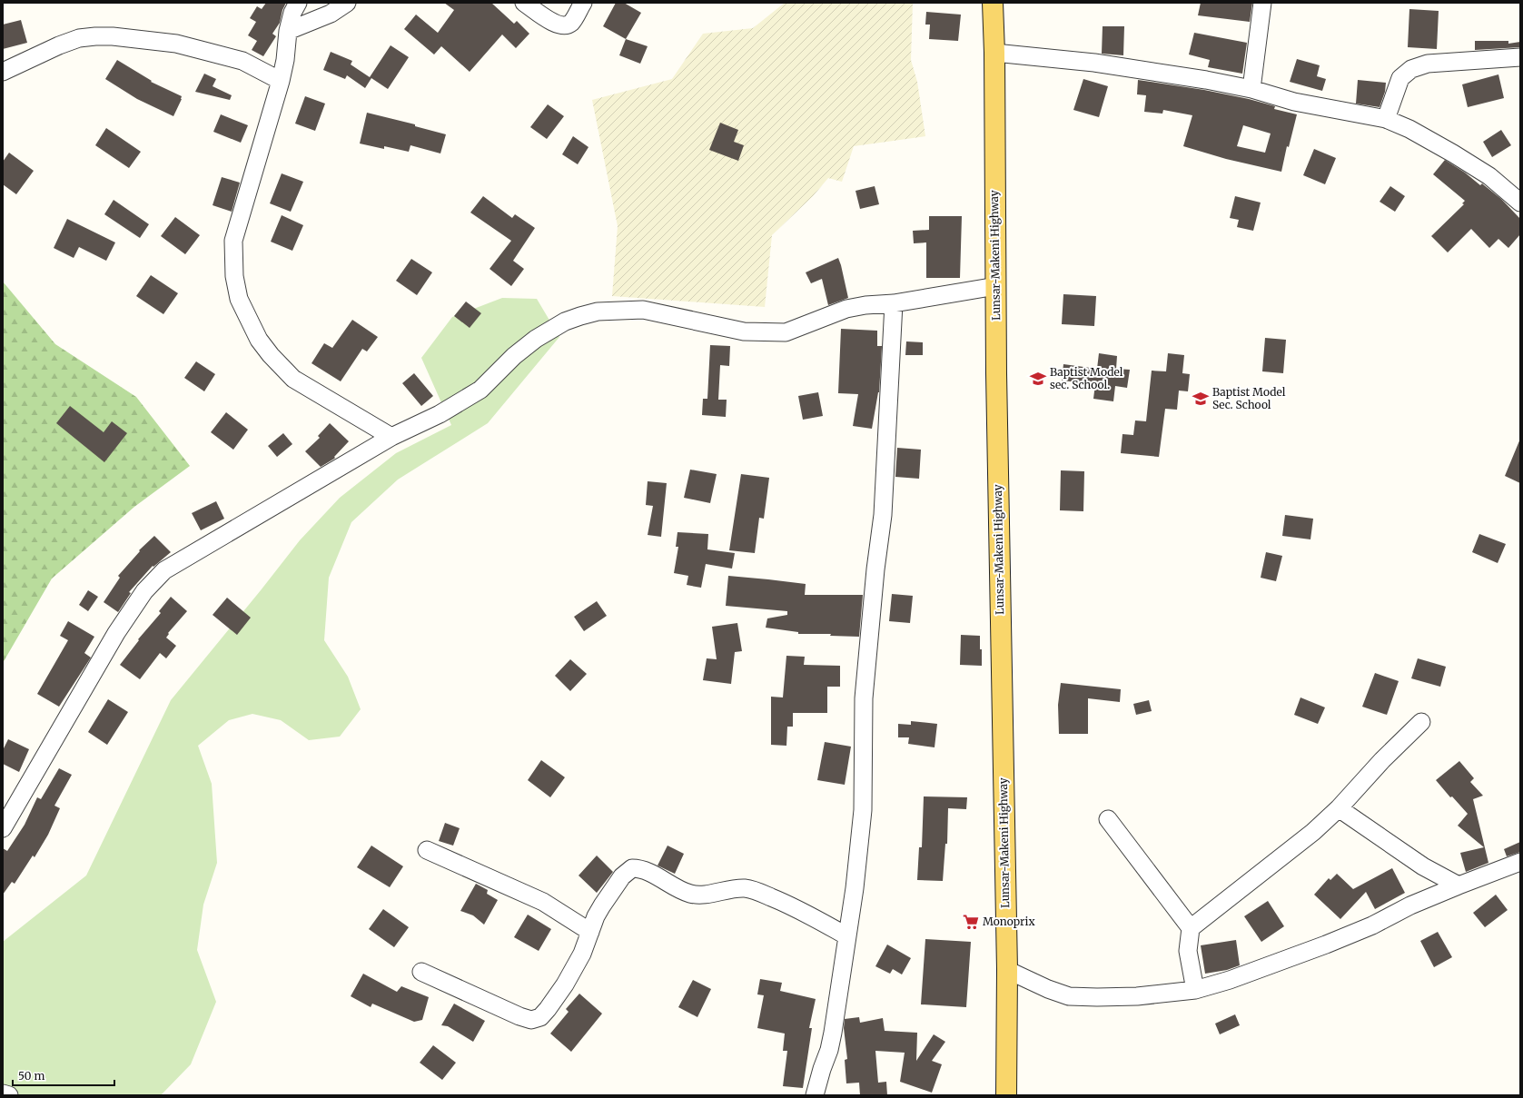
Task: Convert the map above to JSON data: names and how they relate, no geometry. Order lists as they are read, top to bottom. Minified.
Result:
{"streets":{"main road":["Lunsar-Makeni Highway"]},"places":{"school or university":["Baptist Model sec. School.","Baptist Model Sec. School"],"supermarket":["Monoprix"]},"scale_bar":"50 m"}
